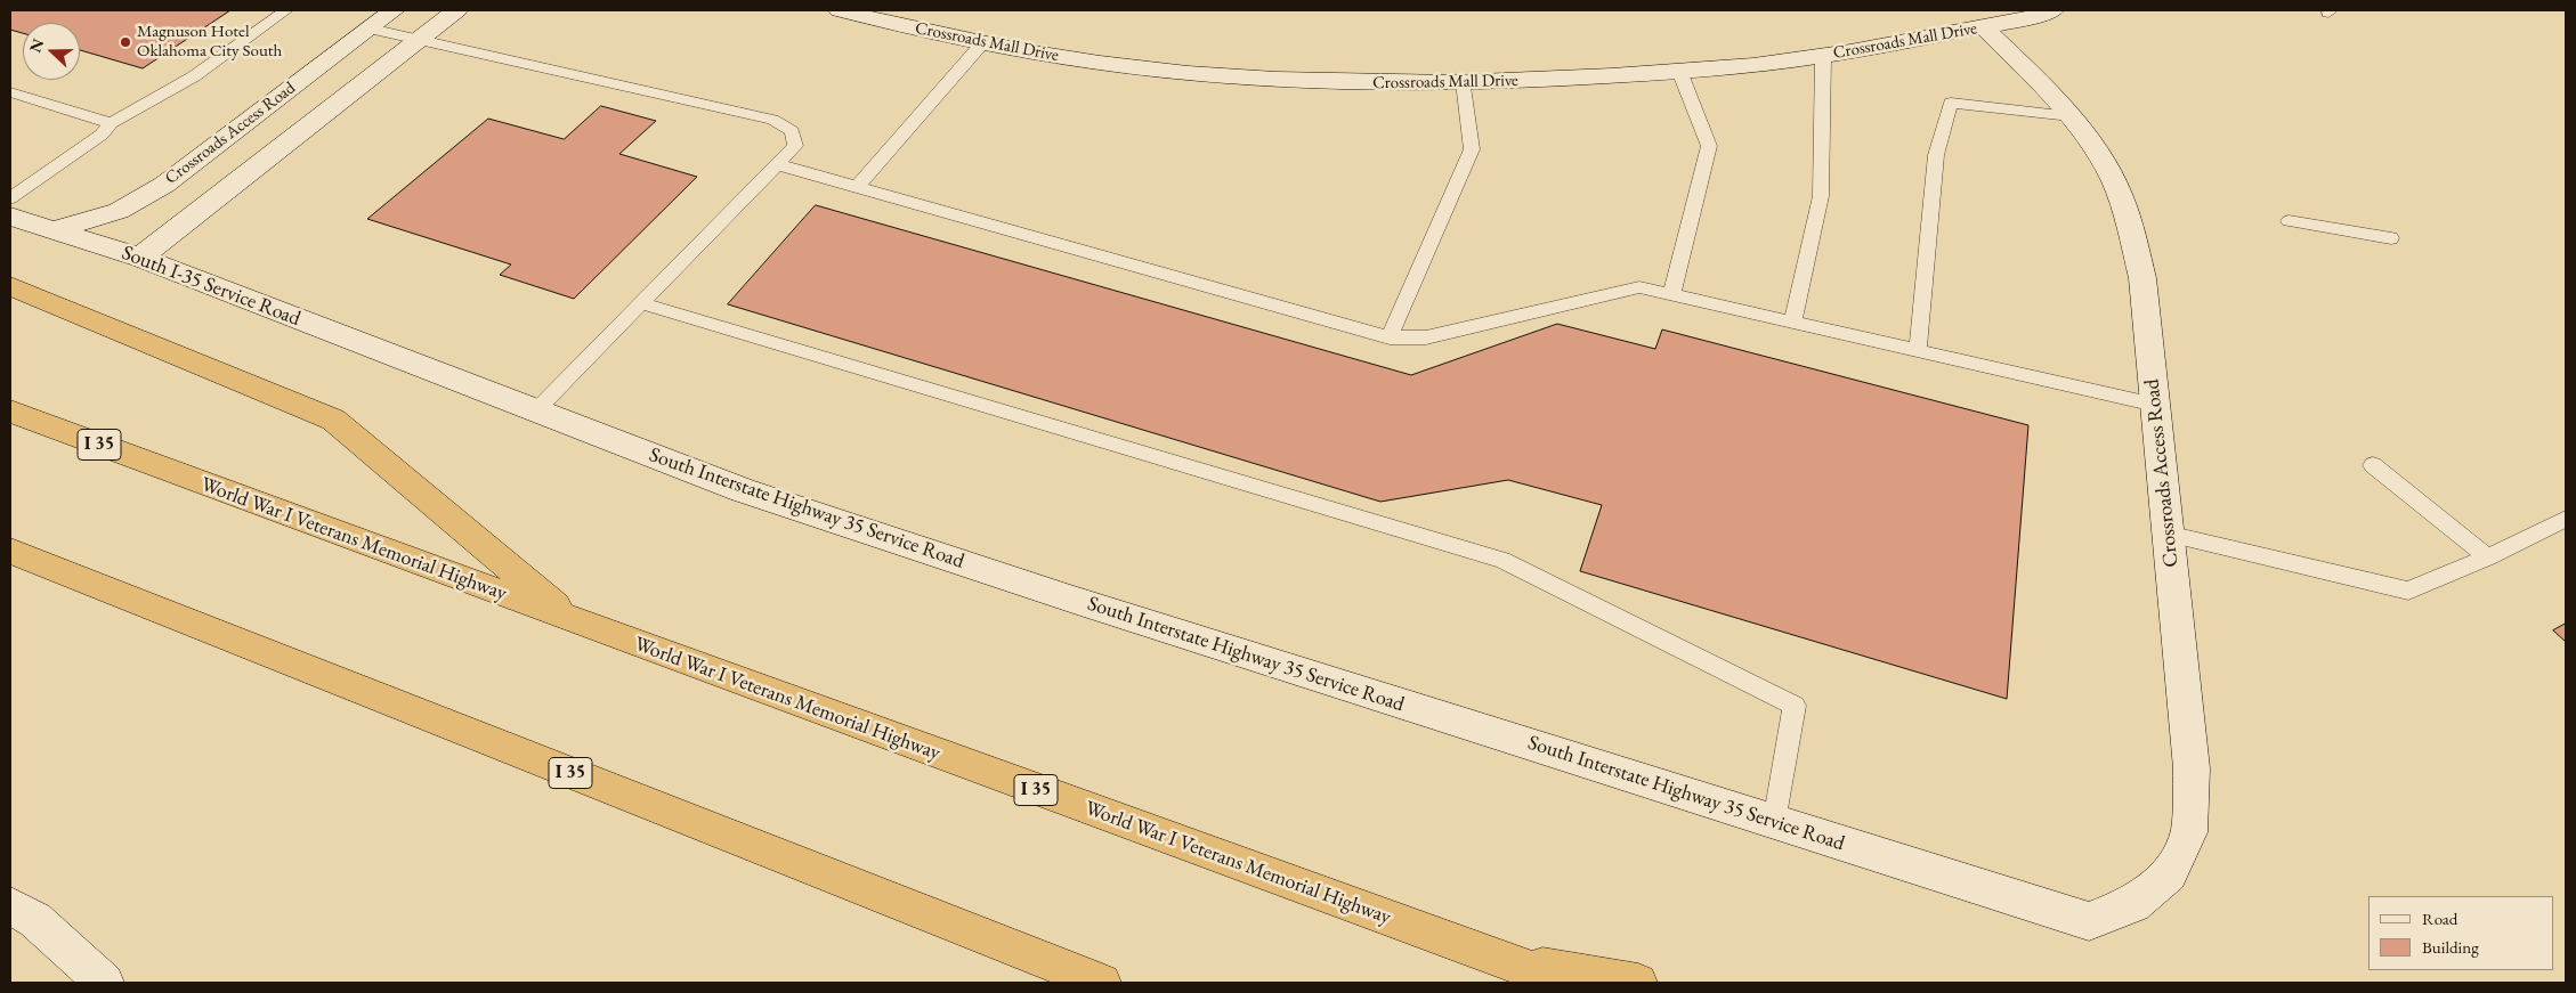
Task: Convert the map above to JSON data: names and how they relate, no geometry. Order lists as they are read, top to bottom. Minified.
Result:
{"streets":{"highway":["I 35","World War I Veterans Memorial Highway"],"street":["Crossroads Mall Drive","Crossroads Access Road","South I-35 Service Road","South Interstate Highway 35 Service Road"]},"crossings":[["Crossroads Mall Drive","Crossroads Access Road"],["Crossroads Access Road","South I-35 Service Road"],["Crossroads Access Road","South Interstate Highway 35 Service Road"],["South I-35 Service Road","South Interstate Highway 35 Service Road"]],"places":["Magnuson Hotel Oklahoma City South"],"legend":["Road","Building"],"north":"left"}
